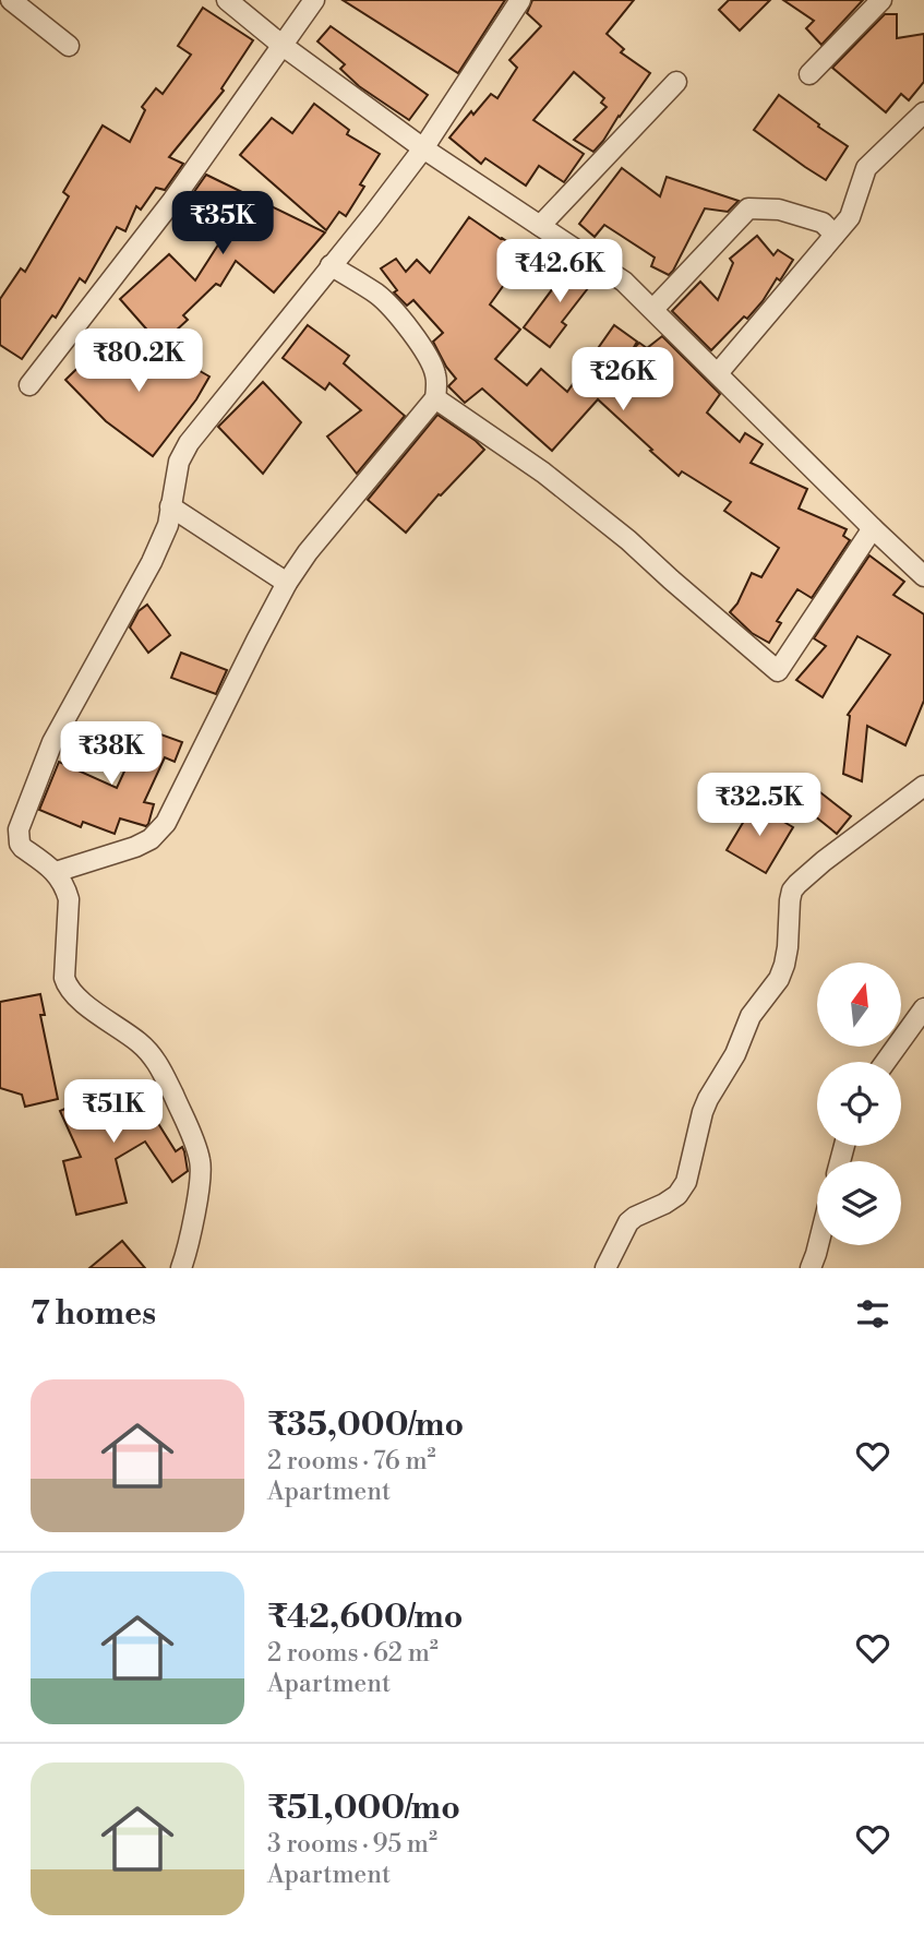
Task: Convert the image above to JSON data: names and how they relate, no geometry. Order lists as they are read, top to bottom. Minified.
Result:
{"north":"top","page":{"price":["₹35K","₹42.6K","₹80.2K","₹26K","₹38K","₹32.5K","₹51K"],"heading":"7 homes","list":[{"name":"₹35,000/mo","note":"2 rooms · 76 m² · Apartment"},{"name":"₹42,600/mo","note":"2 rooms · 62 m² · Apartment"},{"name":"₹51,000/mo","note":"3 rooms · 95 m² · Apartment"}]}}
